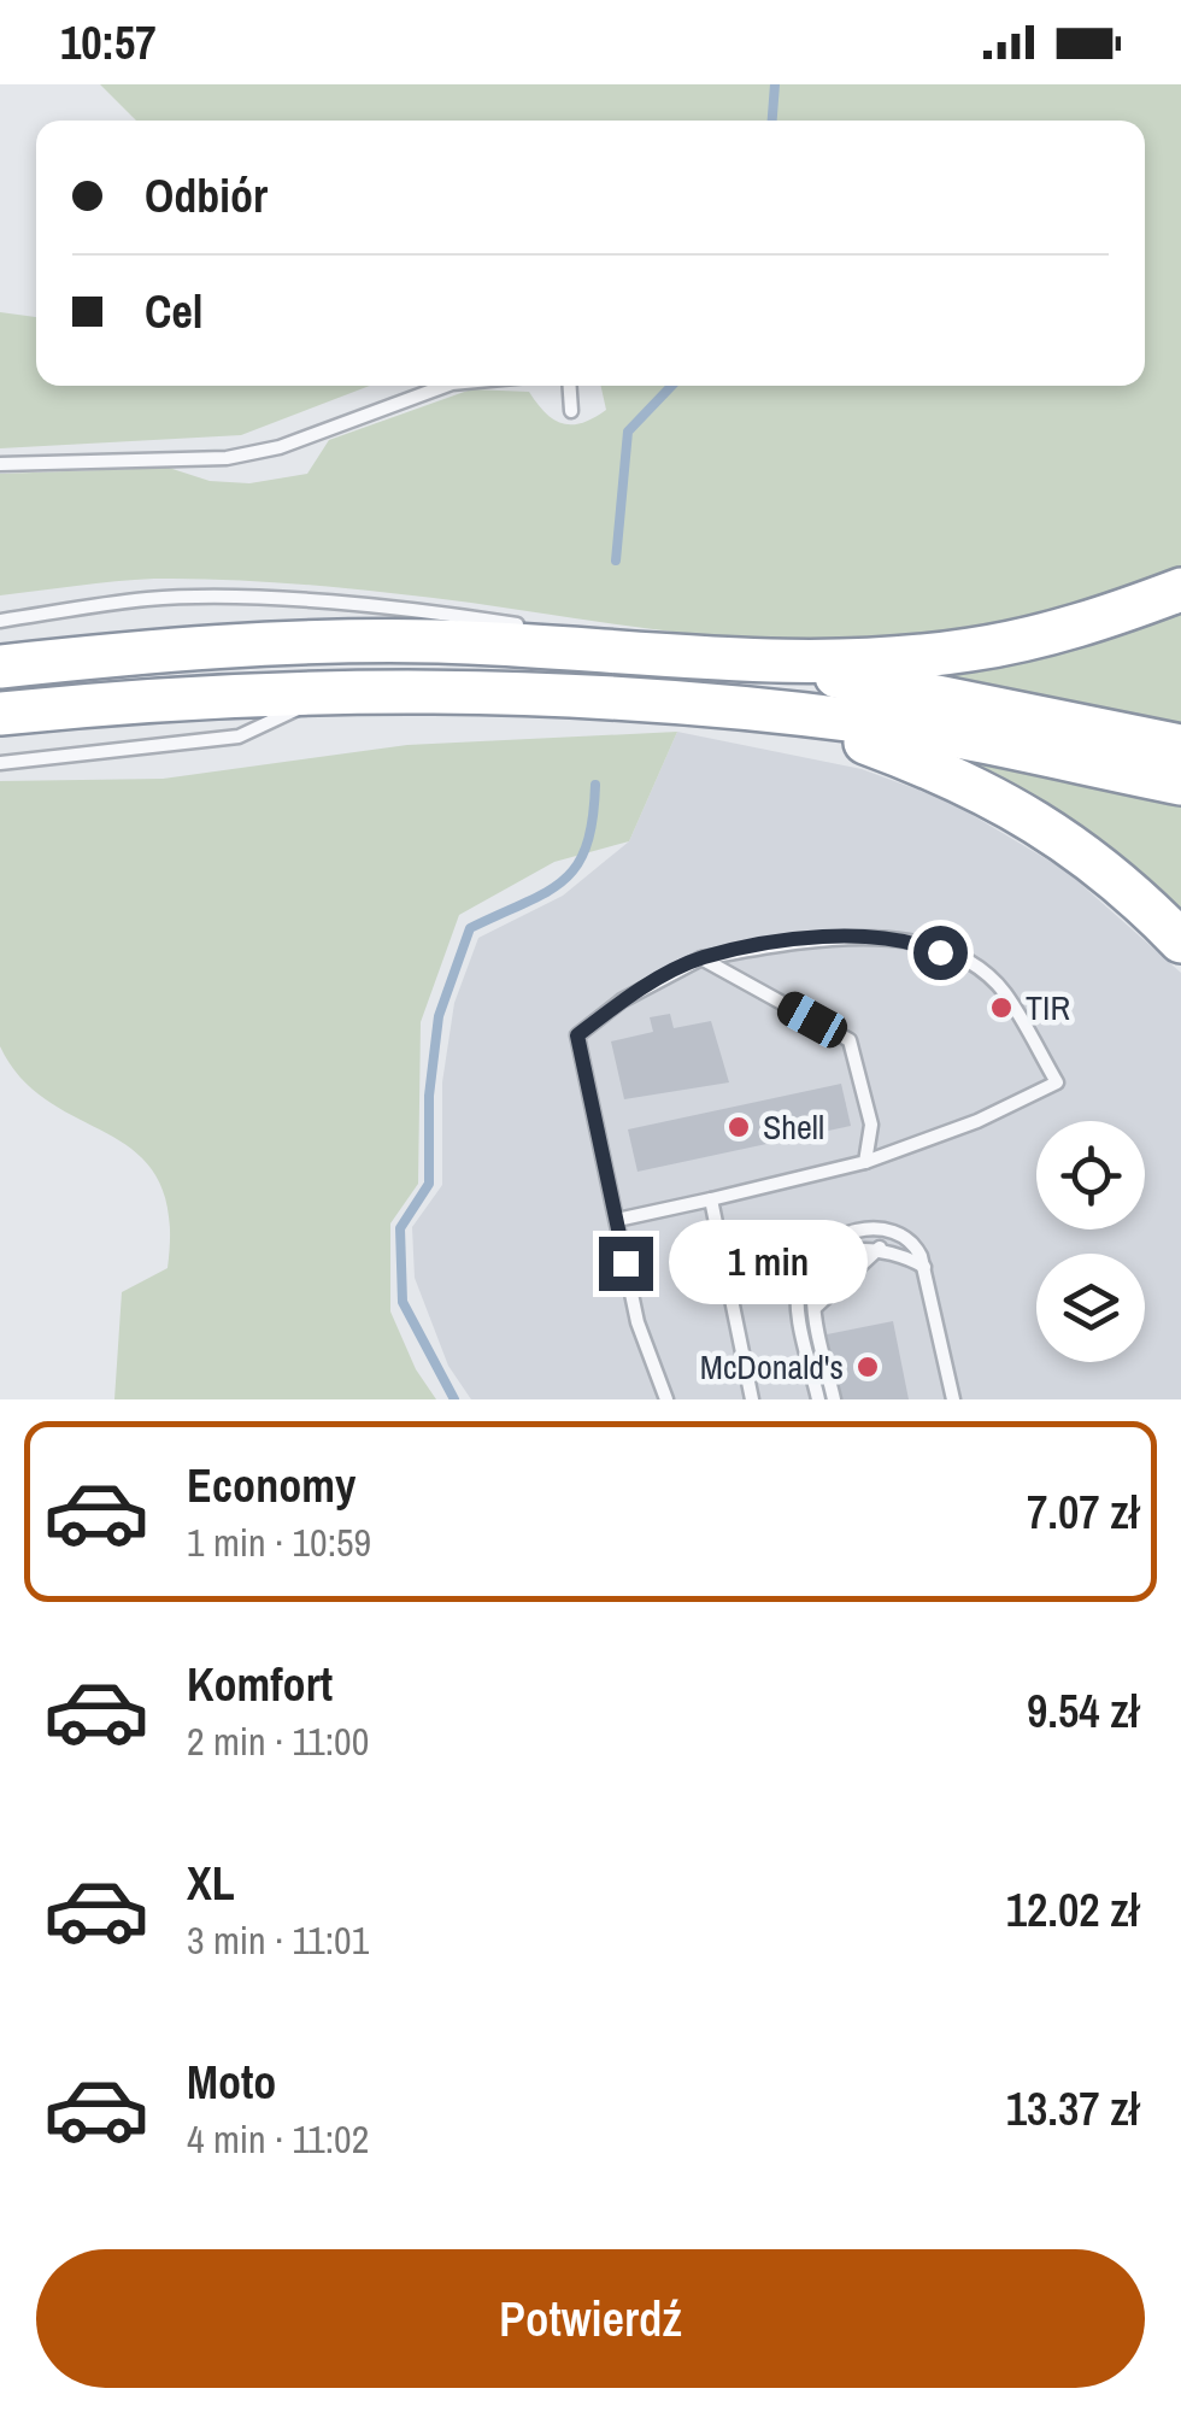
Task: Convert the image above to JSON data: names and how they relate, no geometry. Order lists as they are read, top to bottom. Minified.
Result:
{"places":["TIR","Shell","McDonald's"],"page":{"status":"10:57","banner":["Odbiór","Cel"],"bubble":"1 min","list":[{"name":"Economy","note":"1 min · 10:59","value":"7.07 zł"},{"name":"Komfort","note":"2 min · 11:00","value":"9.54 zł"},{"name":"XL","note":"3 min · 11:01","value":"12.02 zł"},{"name":"Moto","note":"4 min · 11:02","value":"13.37 zł"}],"buttons":"Potwierdź"}}
